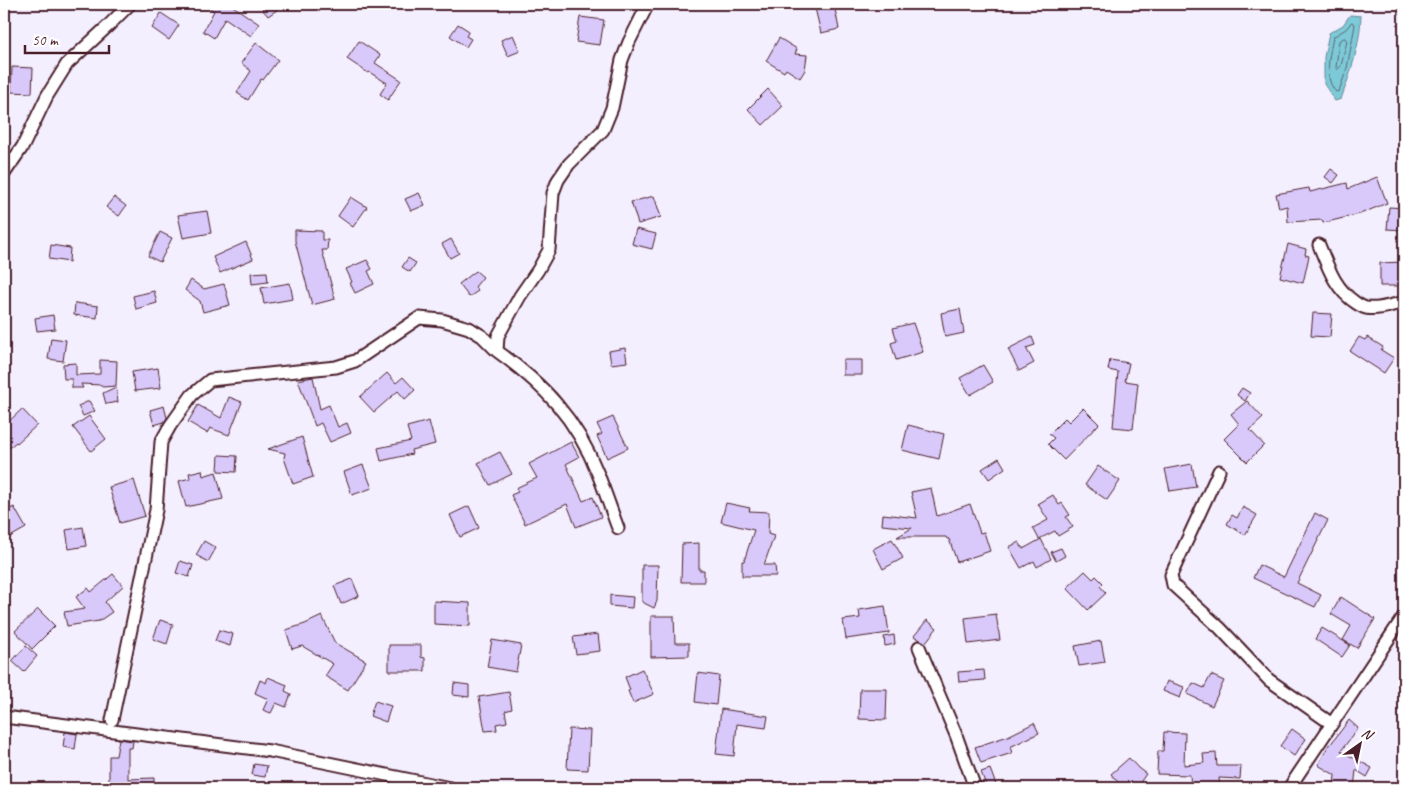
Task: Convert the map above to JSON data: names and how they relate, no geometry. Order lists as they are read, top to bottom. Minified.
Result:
{"scale_bar":"50 m","north":"top right"}
